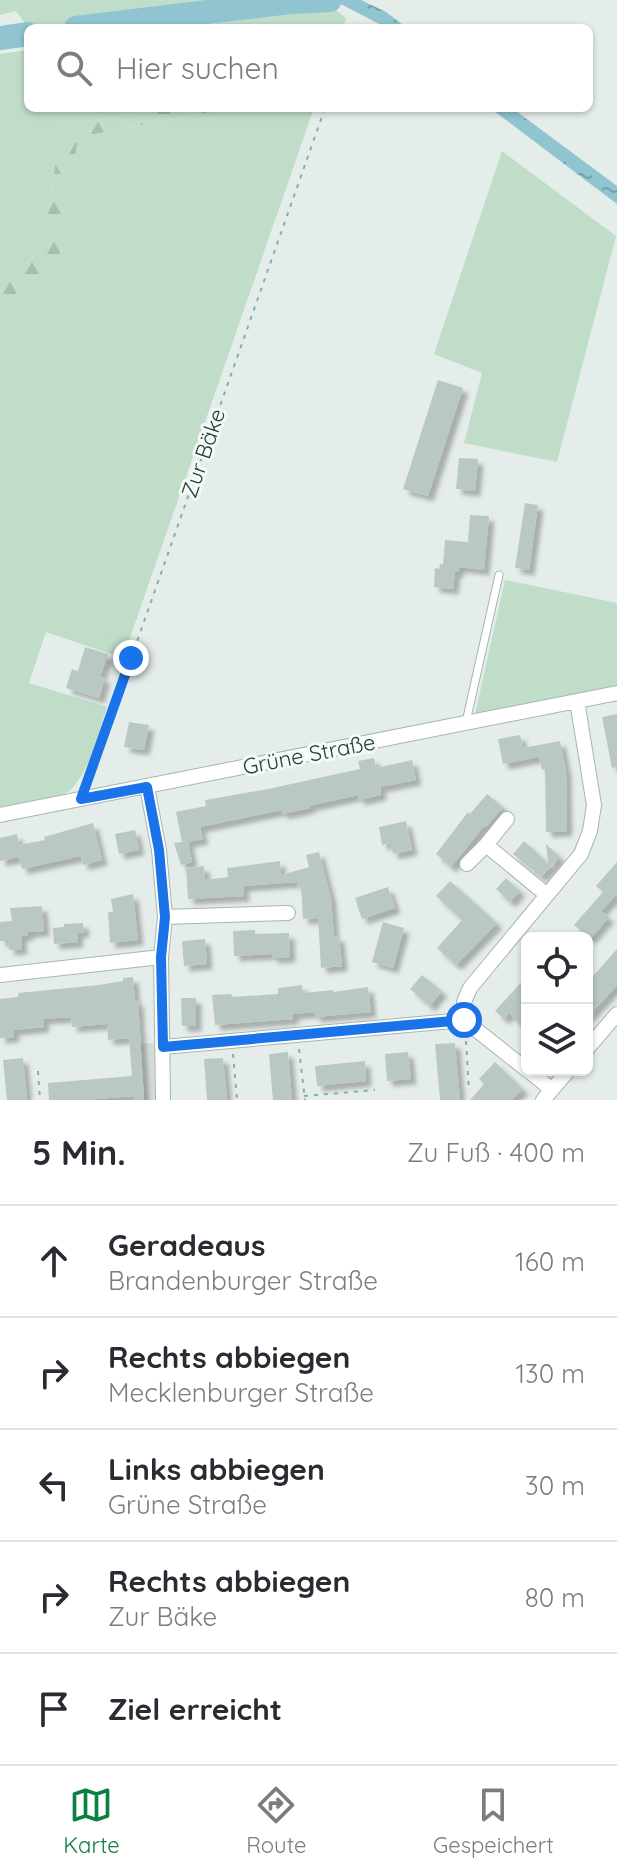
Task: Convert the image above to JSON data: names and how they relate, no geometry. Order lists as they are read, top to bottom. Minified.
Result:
{"streets":{"street":["Grüne Straße"],"path":["Zur Bäke"]},"page":{"search":"Hier suchen","heading":["5 Min.","Zu Fuß · 400 m"],"list":[["Geradeaus","Brandenburger Straße","160 m"],["Rechts abbiegen","Mecklenburger Straße","130 m"],["Links abbiegen","Grüne Straße","30 m"],["Rechts abbiegen","Zur Bäke","80 m"],"Ziel erreicht"],"nav":["Karte","Route","Gespeichert"]}}
